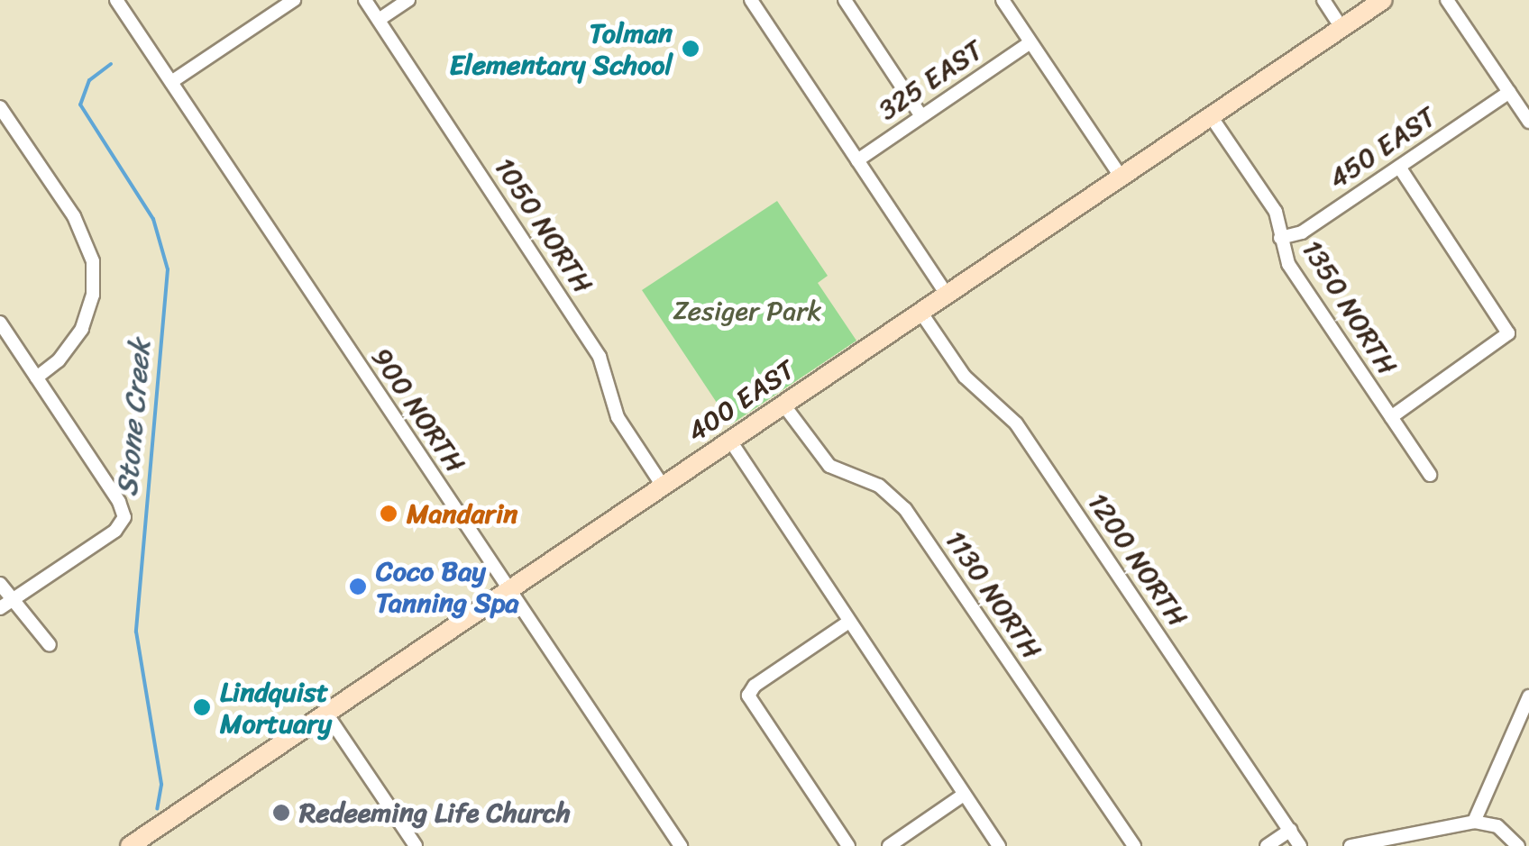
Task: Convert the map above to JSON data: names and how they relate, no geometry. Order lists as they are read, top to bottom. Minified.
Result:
{"streets":{"main road":["400 EAST"],"street":["325 EAST","450 EAST","1050 NORTH","1350 NORTH","900 NORTH","1200 NORTH","1130 NORTH"]},"crossings":[["450 EAST","1350 NORTH"],["1050 NORTH","400 EAST"],["1350 NORTH","400 EAST"],["400 EAST","900 NORTH"],["400 EAST","1200 NORTH"],["400 EAST","1130 NORTH"]],"water":["Stone Creek"],"parks":["Zesiger Park"],"places":["Tolman Elementary School","Mandarin","Coco Bay Tanning Spa","Lindquist Mortuary","Redeeming Life Church"]}
